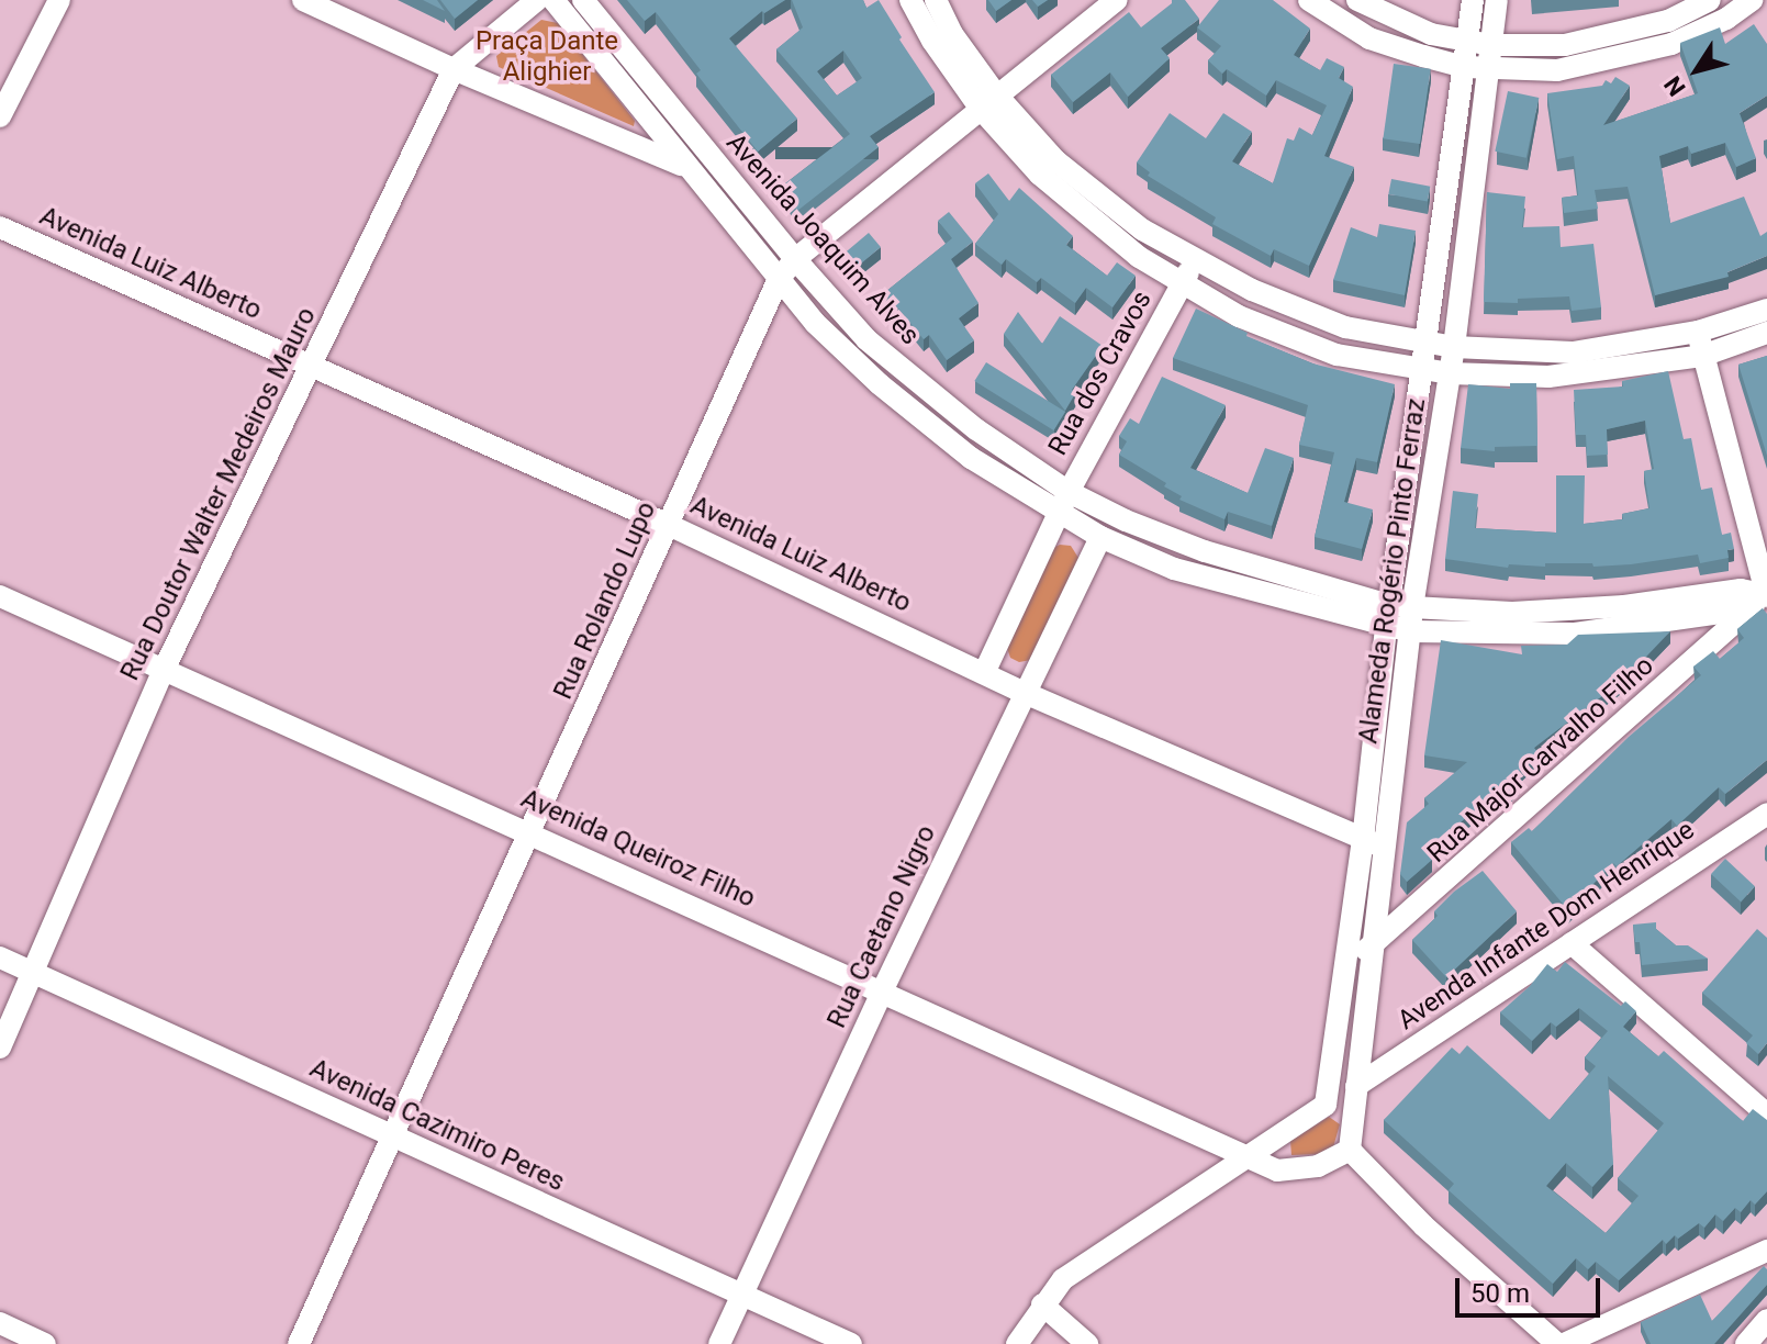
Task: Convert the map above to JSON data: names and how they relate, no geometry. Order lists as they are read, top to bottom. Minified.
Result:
{"streets":{"street":["Avenida Joaquim Alves","Avenida Luiz Alberto","Rua dos Cravos","Rua Doutor Walter Medeiros Mauro","Alameda Rogério Pinto Ferraz","Rua Rolando Lupo","Rua Major Carvalho Filho","Avenida Queiroz Filho","Avenda Infante Dom Henrique","Rua Caetano Nigro","Avenida Cazimiro Peres"]},"crossings":[["Avenida Joaquim Alves","Rua dos Cravos"],["Avenida Joaquim Alves","Alameda Rogério Pinto Ferraz"],["Avenida Joaquim Alves","Rua Rolando Lupo"],["Avenida Joaquim Alves","Rua Major Carvalho Filho"],["Avenida Joaquim Alves","Rua Caetano Nigro"],["Avenida Luiz Alberto","Rua Doutor Walter Medeiros Mauro"],["Avenida Luiz Alberto","Alameda Rogério Pinto Ferraz"],["Avenida Luiz Alberto","Rua Rolando Lupo"],["Avenida Luiz Alberto","Rua Caetano Nigro"],["Rua Doutor Walter Medeiros Mauro","Avenida Queiroz Filho"],["Rua Doutor Walter Medeiros Mauro","Avenida Cazimiro Peres"],["Alameda Rogério Pinto Ferraz","Rua Major Carvalho Filho"],["Alameda Rogério Pinto Ferraz","Avenida Queiroz Filho"],["Alameda Rogério Pinto Ferraz","Avenda Infante Dom Henrique"],["Rua Rolando Lupo","Avenida Queiroz Filho"],["Rua Rolando Lupo","Avenida Cazimiro Peres"],["Avenida Queiroz Filho","Rua Caetano Nigro"],["Rua Caetano Nigro","Avenida Cazimiro Peres"]],"parks":["Praça Dante Alighier"],"scale_bar":"50 m","north":"bottom left"}
